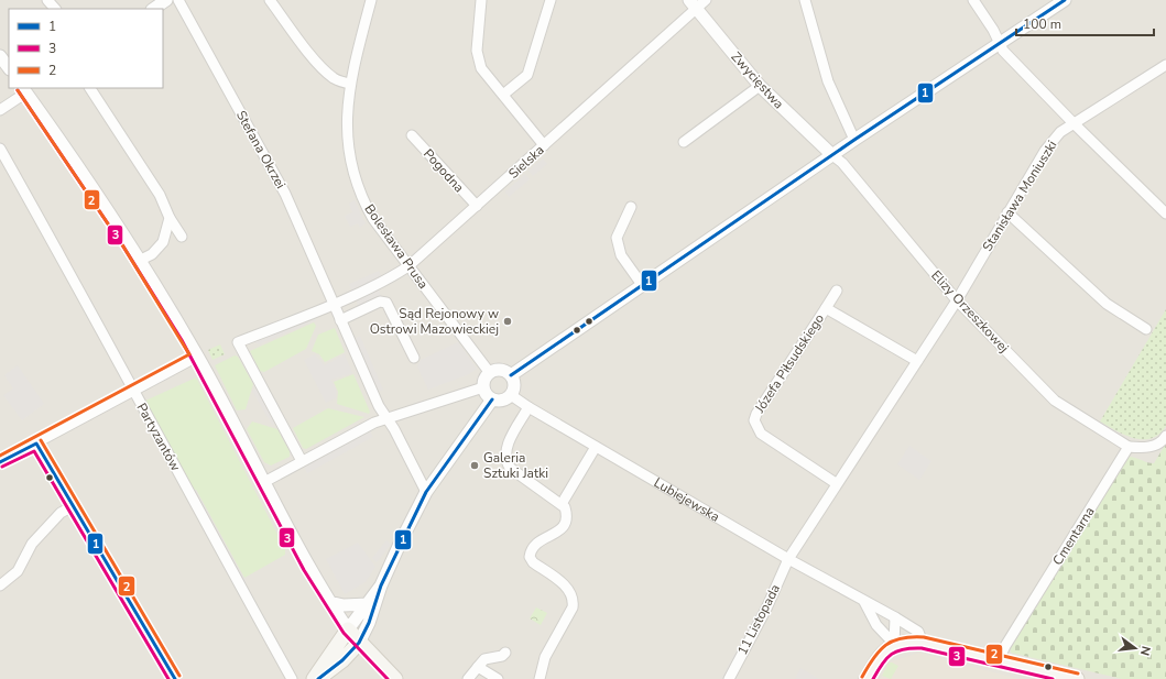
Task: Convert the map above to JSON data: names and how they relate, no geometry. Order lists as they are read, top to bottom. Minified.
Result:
{"streets":{"street":["Zwycięstwa","Stefana Okrzei","Sielska","Pogodna","Stanisława Moniuszki","Bolesława Prusa","Elizy Orzeszkowej","Józefa Piłsudskiego","Partyzantów","Lubiejewska","Cmentarna","11 Listopada"]},"crossings":[["Zwycięstwa","Sielska"],["Zwycięstwa","Elizy Orzeszkowej"],["Stefana Okrzei","Sielska"],["Sielska","Pogodna"],["Sielska","Bolesława Prusa"],["Stanisława Moniuszki","Elizy Orzeszkowej"],["Bolesława Prusa","Lubiejewska"],["Elizy Orzeszkowej","Cmentarna"],["Lubiejewska","11 Listopada"]],"places":["Sąd Rejonowy w Ostrowi Mazowieckiej","Galeria Sztuki Jatki"],"lines":["transit line 1","transit line 3","transit line 2"],"legend":["1","3","2"],"scale_bar":"100 m","north":"right"}
